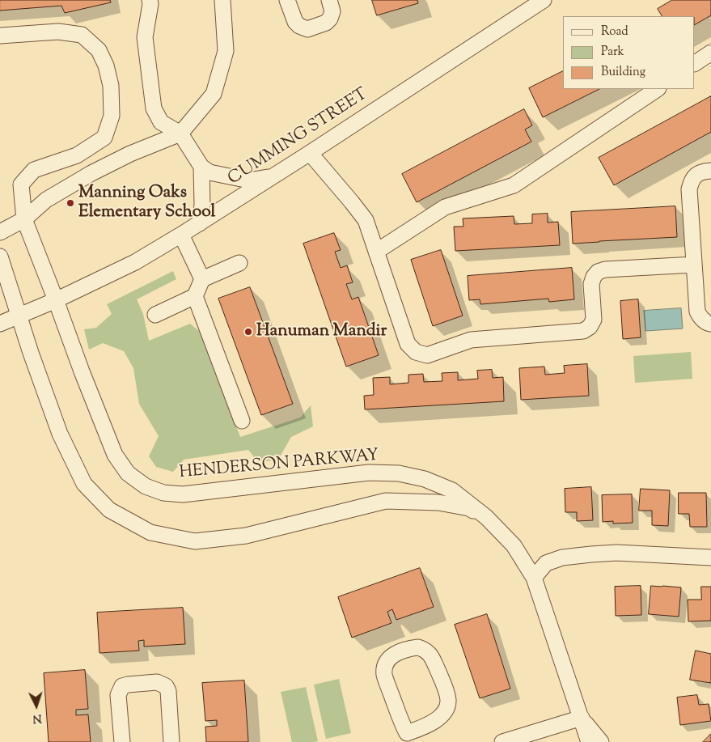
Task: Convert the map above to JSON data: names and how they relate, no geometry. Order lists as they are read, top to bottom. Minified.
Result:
{"streets":{"street":["CUMMING STREET","HENDERSON PARKWAY"]},"crossings":[["CUMMING STREET","HENDERSON PARKWAY"]],"places":["Manning Oaks Elementary School","Hanuman Mandir"],"legend":["Road","Park","Building"],"north":"bottom"}
